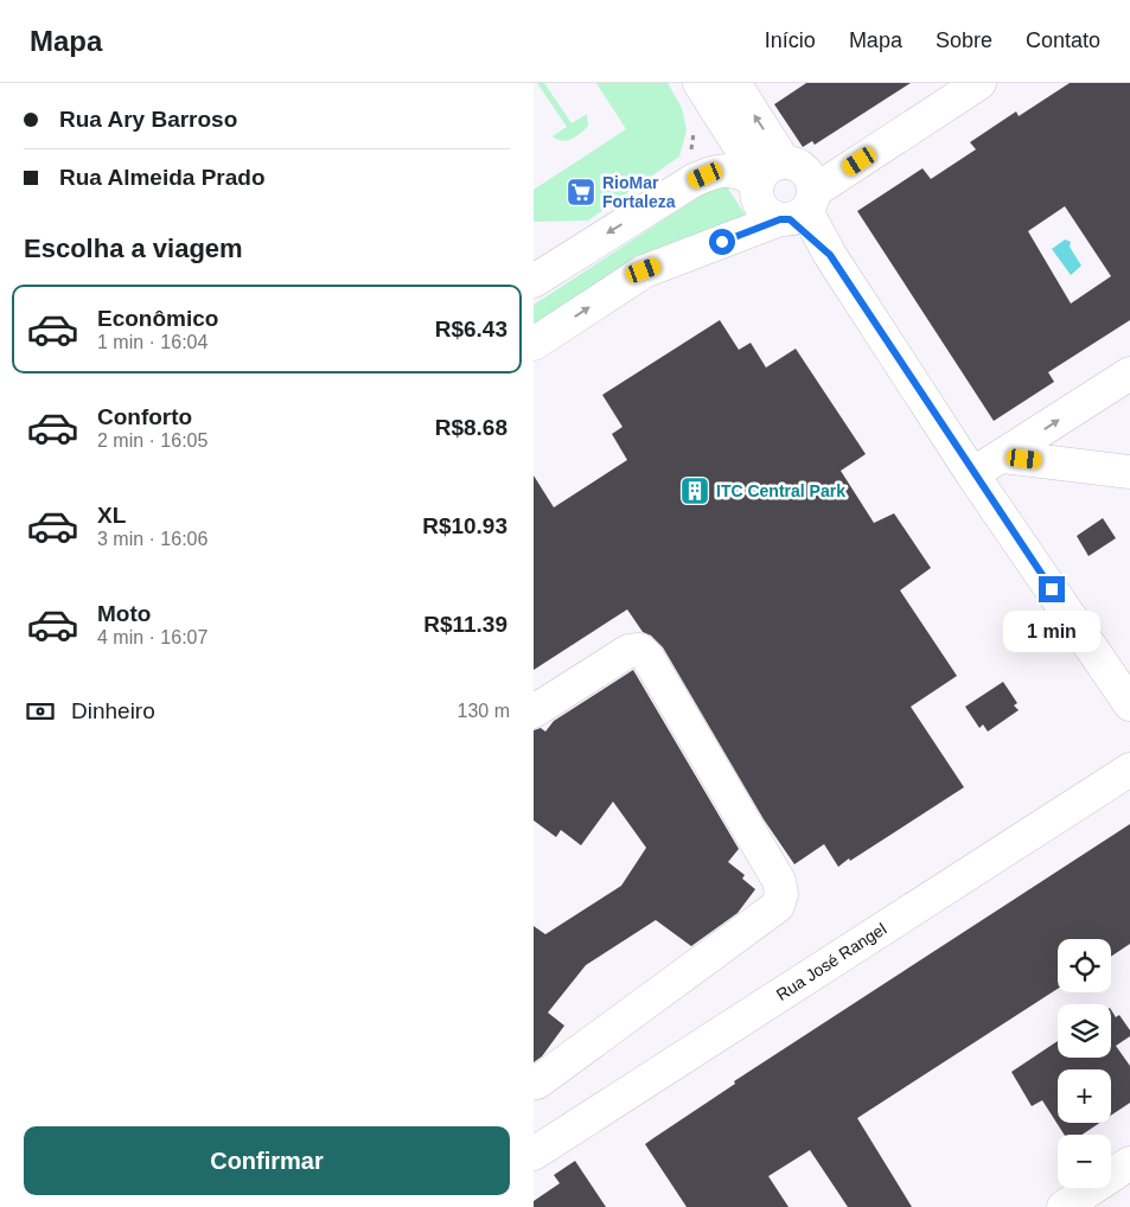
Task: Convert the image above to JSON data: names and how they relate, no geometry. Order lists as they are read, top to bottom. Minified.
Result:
{"streets":{"street":["Rua José Rangel"]},"places":{"supermarket":["RioMar Fortaleza"],"building":["ITC Central Park"]},"page":{"header":"Mapa","nav":["Início","Mapa","Sobre","Contato"],"banner":["Rua Ary Barroso","Rua Almeida Prado"],"heading":"Escolha a viagem","list":[{"name":"Econômico","note":"1 min · 16:04","value":"R$6.43"},{"name":"Conforto","note":"2 min · 16:05","value":"R$8.68"},{"name":"XL","note":"3 min · 16:06","value":"R$10.93"},{"name":"Moto","note":"4 min · 16:07","value":"R$11.39"}],"bubble":"1 min","pay":["Dinheiro","130 m"],"map_buttons":["+","−"],"buttons":"Confirmar"}}
